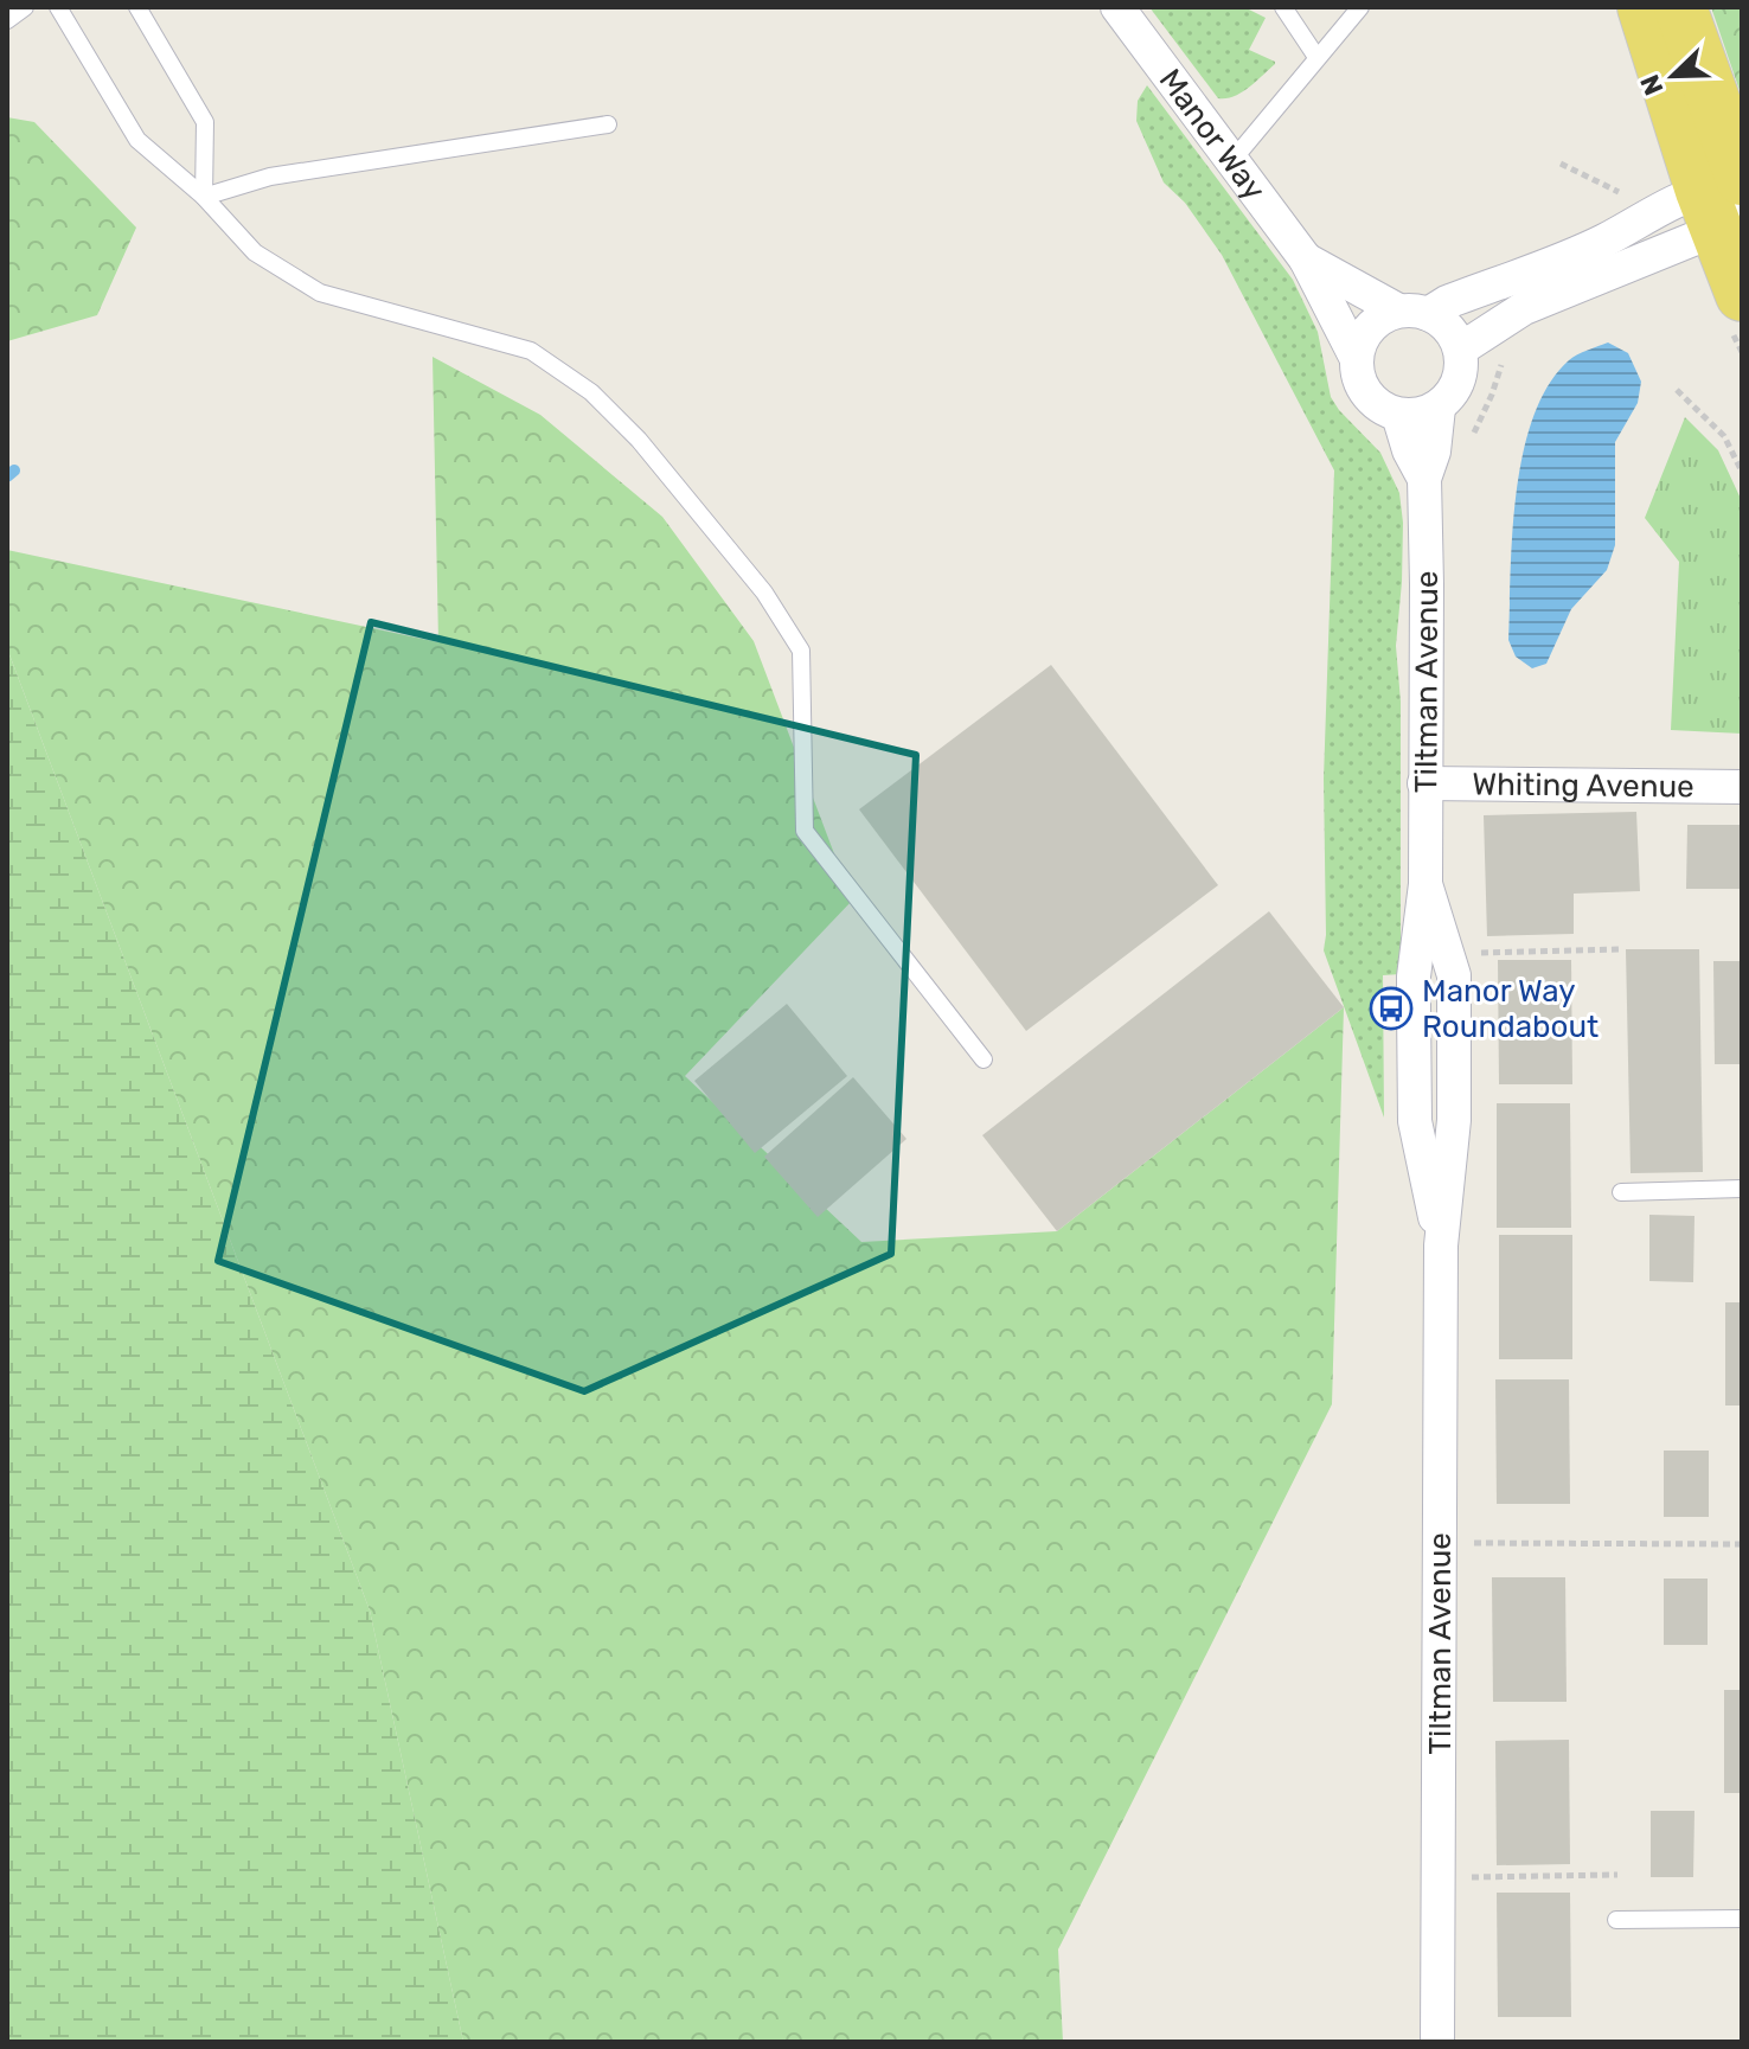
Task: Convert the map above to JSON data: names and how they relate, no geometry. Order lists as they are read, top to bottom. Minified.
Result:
{"streets":{"street":["Manor Way","Tiltman Avenue","Whiting Avenue"]},"crossings":[["Manor Way","Tiltman Avenue"],["Tiltman Avenue","Whiting Avenue"]],"places":{"bus stop":["Manor Way Roundabout"]},"north":"bottom left"}
